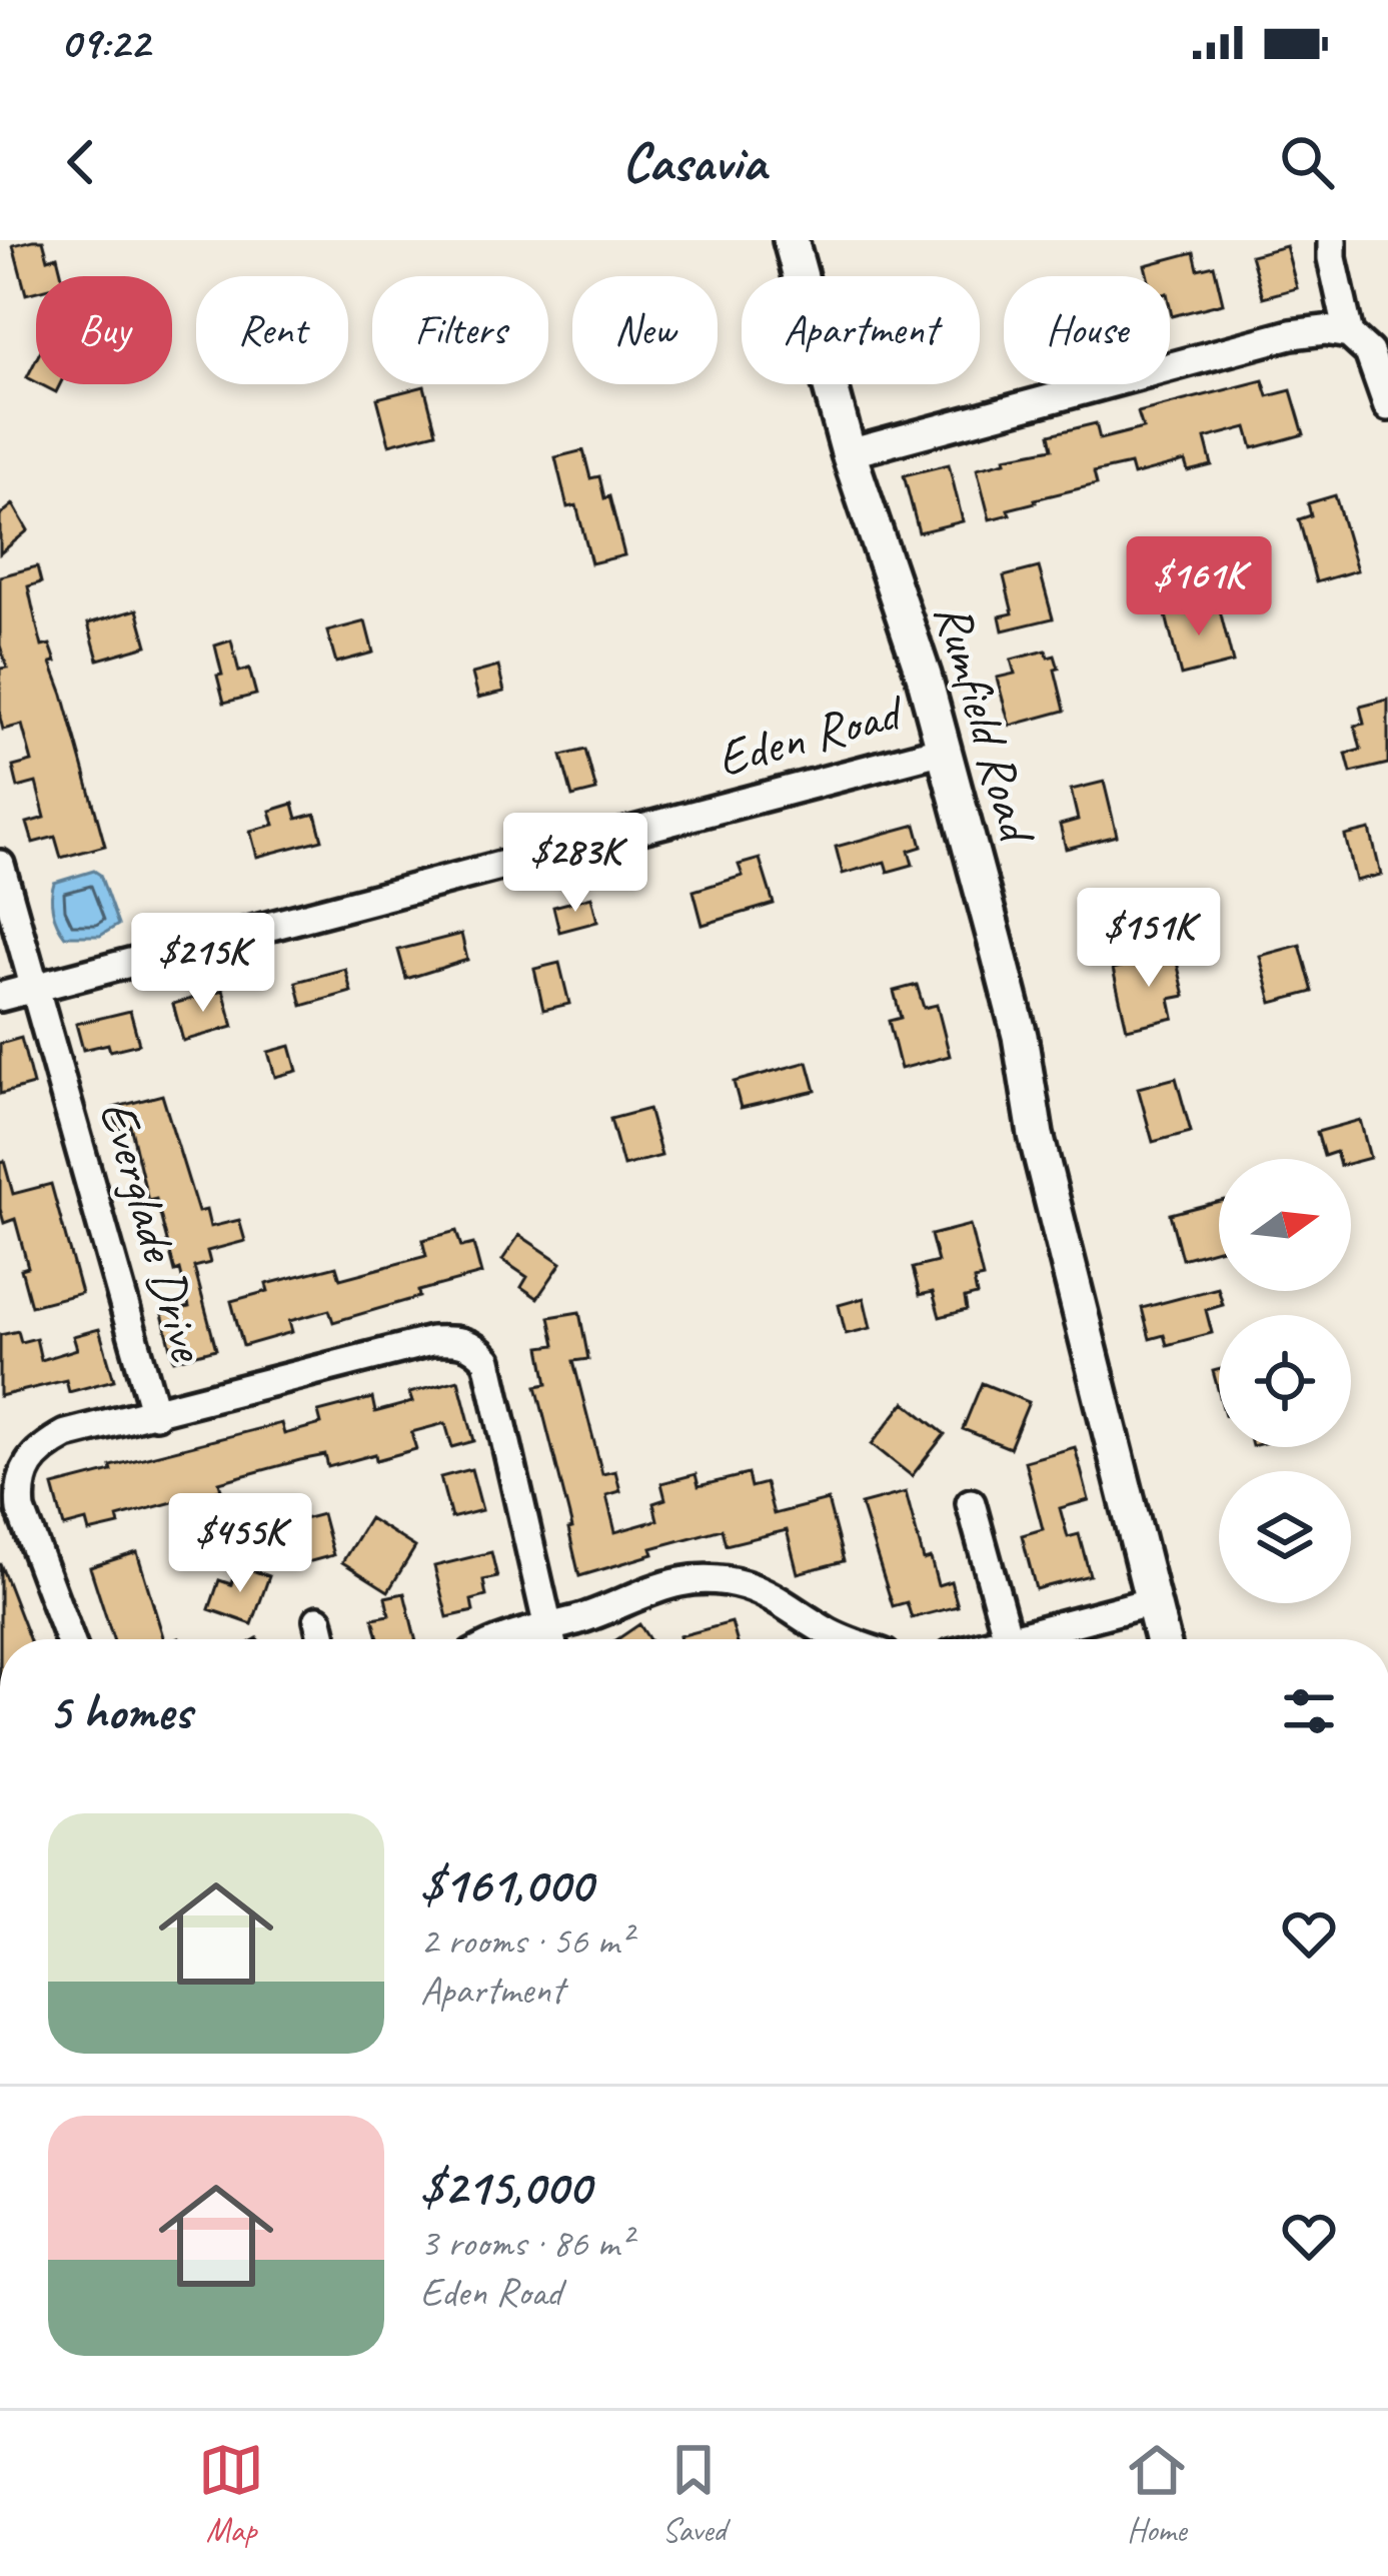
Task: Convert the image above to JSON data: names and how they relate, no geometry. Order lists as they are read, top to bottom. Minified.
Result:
{"streets":{"main road":["Rumfield Road"],"street":["Eden Road","Everglade Drive"]},"crossings":[["Rumfield Road","Eden Road"],["Eden Road","Everglade Drive"]],"north":"right","page":{"status":"09:22","header":"Casavia","chip":["Buy","Rent","Filters","New","Apartment","House"],"price":["$161K","$283K","$151K","$215K","$455K"],"heading":"5 homes","list":[{"name":"$161,000","note":"2 rooms · 56 m² · Apartment"},{"name":"$215,000","note":"3 rooms · 86 m² · Eden Road"}],"tabs":["Map","Saved","Home"]}}
